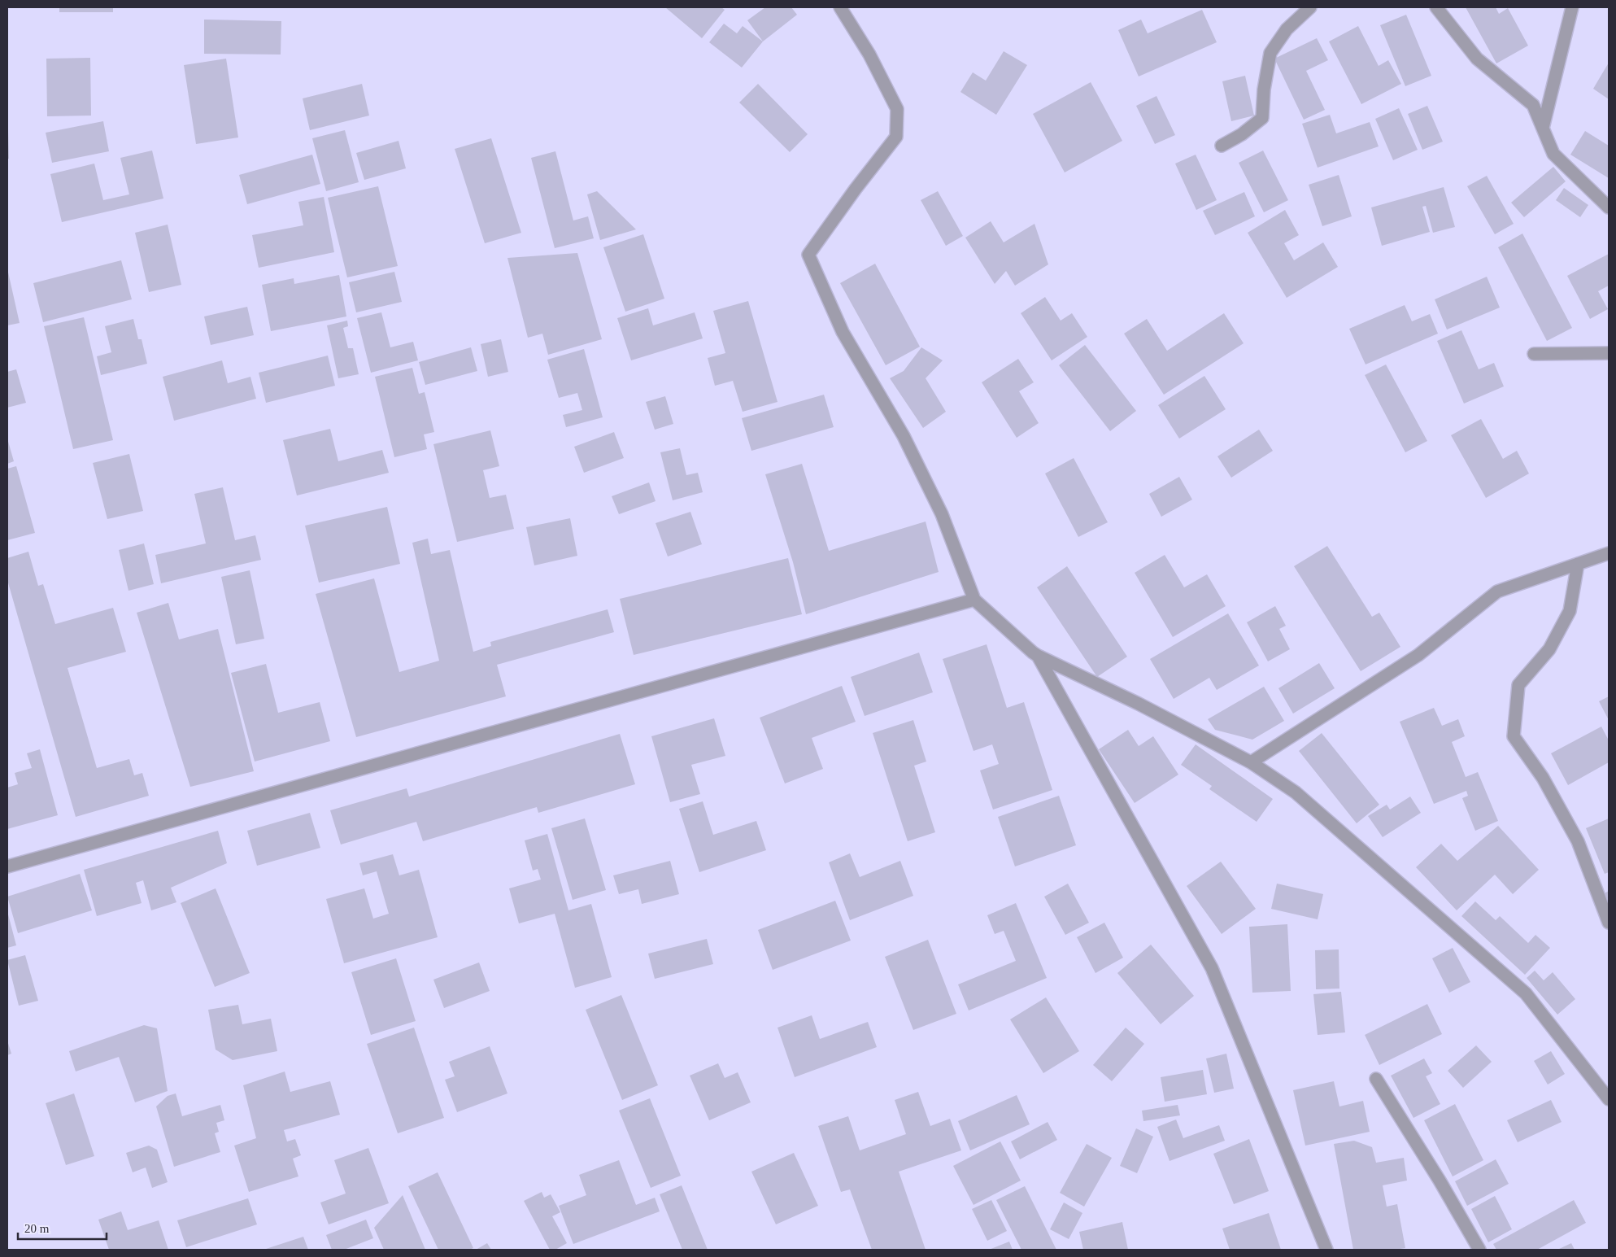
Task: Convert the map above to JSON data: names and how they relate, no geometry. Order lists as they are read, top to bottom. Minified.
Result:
{"scale_bar":"20 m"}
